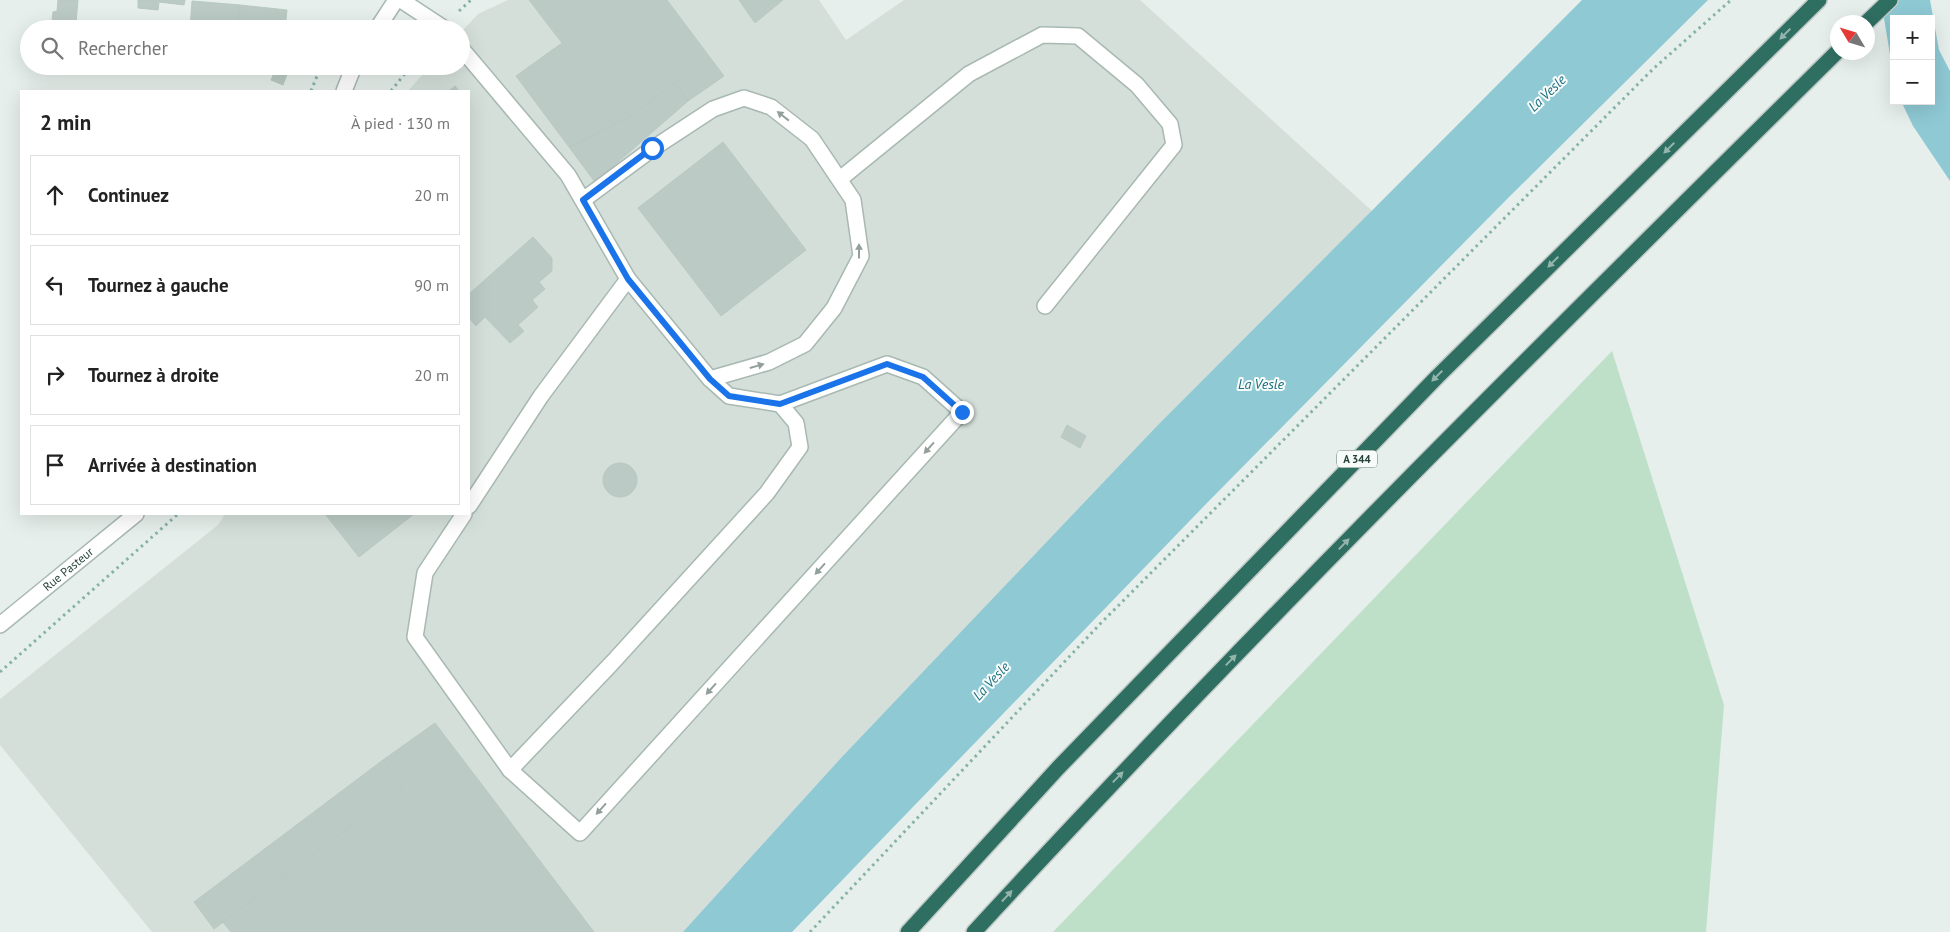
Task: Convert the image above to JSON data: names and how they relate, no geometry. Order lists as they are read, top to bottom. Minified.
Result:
{"streets":{"highway":["A 344"],"street":["Rue Pasteur"]},"water":["La Vesle"],"north":"top left","page":{"map_buttons":["+","−"],"search":"Rechercher","heading":["2 min","À pied · 130 m"],"list":[["Continuez","20 m"],["Tournez à gauche","90 m"],["Tournez à droite","20 m"],"Arrivée à destination"]}}
